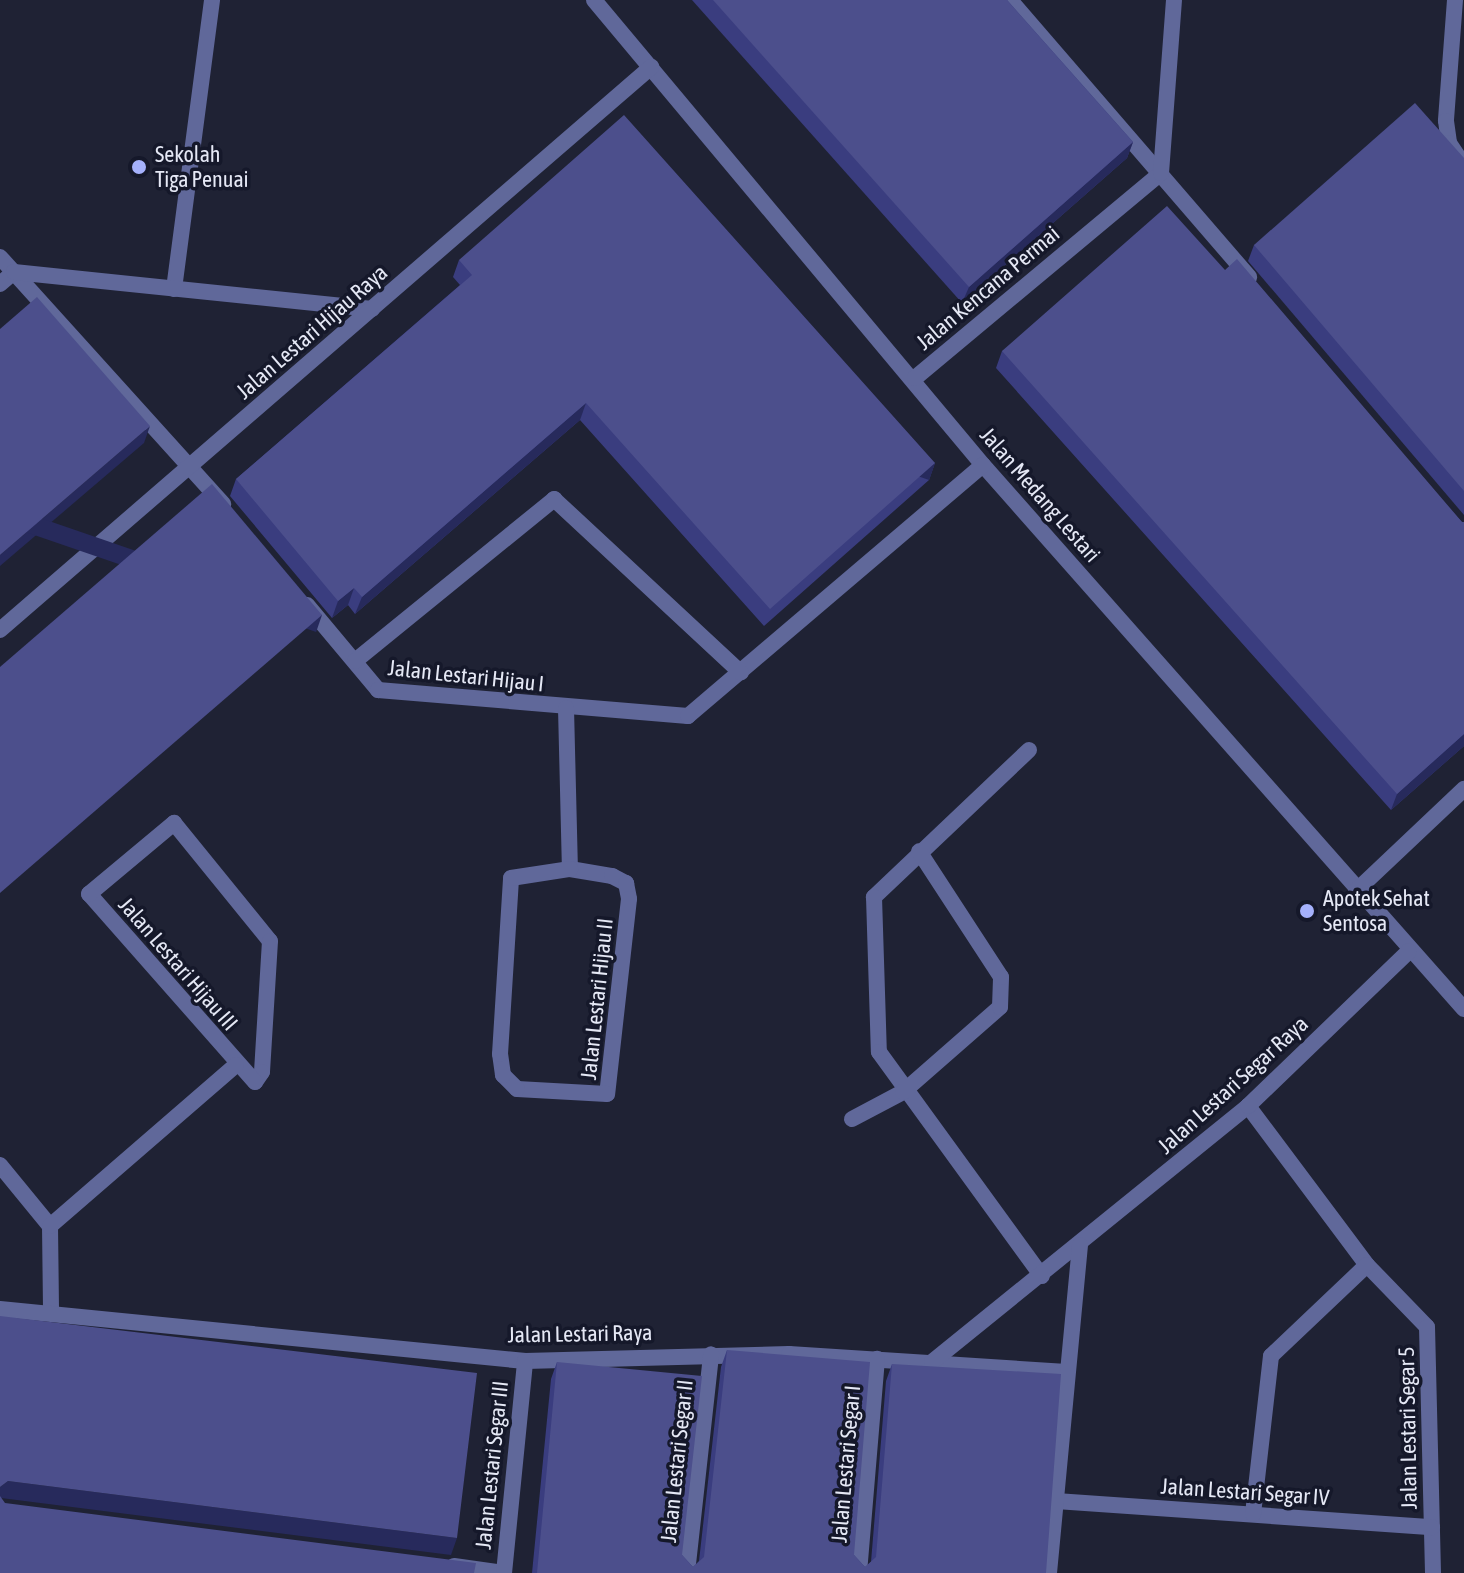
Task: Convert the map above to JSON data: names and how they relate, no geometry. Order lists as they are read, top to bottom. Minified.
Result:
{"streets":{"street":["Jalan Kencana Permai","Jalan Lestari Hijau Raya","Jalan Medang Lestari","Jalan Lestari Hijau I","Jalan Lestari Hijau III","Jalan Lestari Hijau II","Jalan Lestari Segar Raya","Jalan Lestari Raya","Jalan Lestari Segar 5","Jalan Lestari Segar II","Jalan Lestari Segar I","Jalan Lestari Segar III","Jalan Lestari Segar IV"]},"crossings":[["Jalan Kencana Permai","Jalan Medang Lestari"],["Jalan Lestari Hijau Raya","Jalan Medang Lestari"],["Jalan Medang Lestari","Jalan Lestari Hijau I"],["Jalan Medang Lestari","Jalan Lestari Segar Raya"],["Jalan Lestari Segar Raya","Jalan Lestari Raya"],["Jalan Lestari Segar Raya","Jalan Lestari Segar 5"],["Jalan Lestari Raya","Jalan Lestari Segar II"],["Jalan Lestari Raya","Jalan Lestari Segar I"],["Jalan Lestari Raya","Jalan Lestari Segar III"],["Jalan Lestari Segar 5","Jalan Lestari Segar IV"]],"places":["Sekolah Tiga Penuai","Apotek Sehat Sentosa"]}
